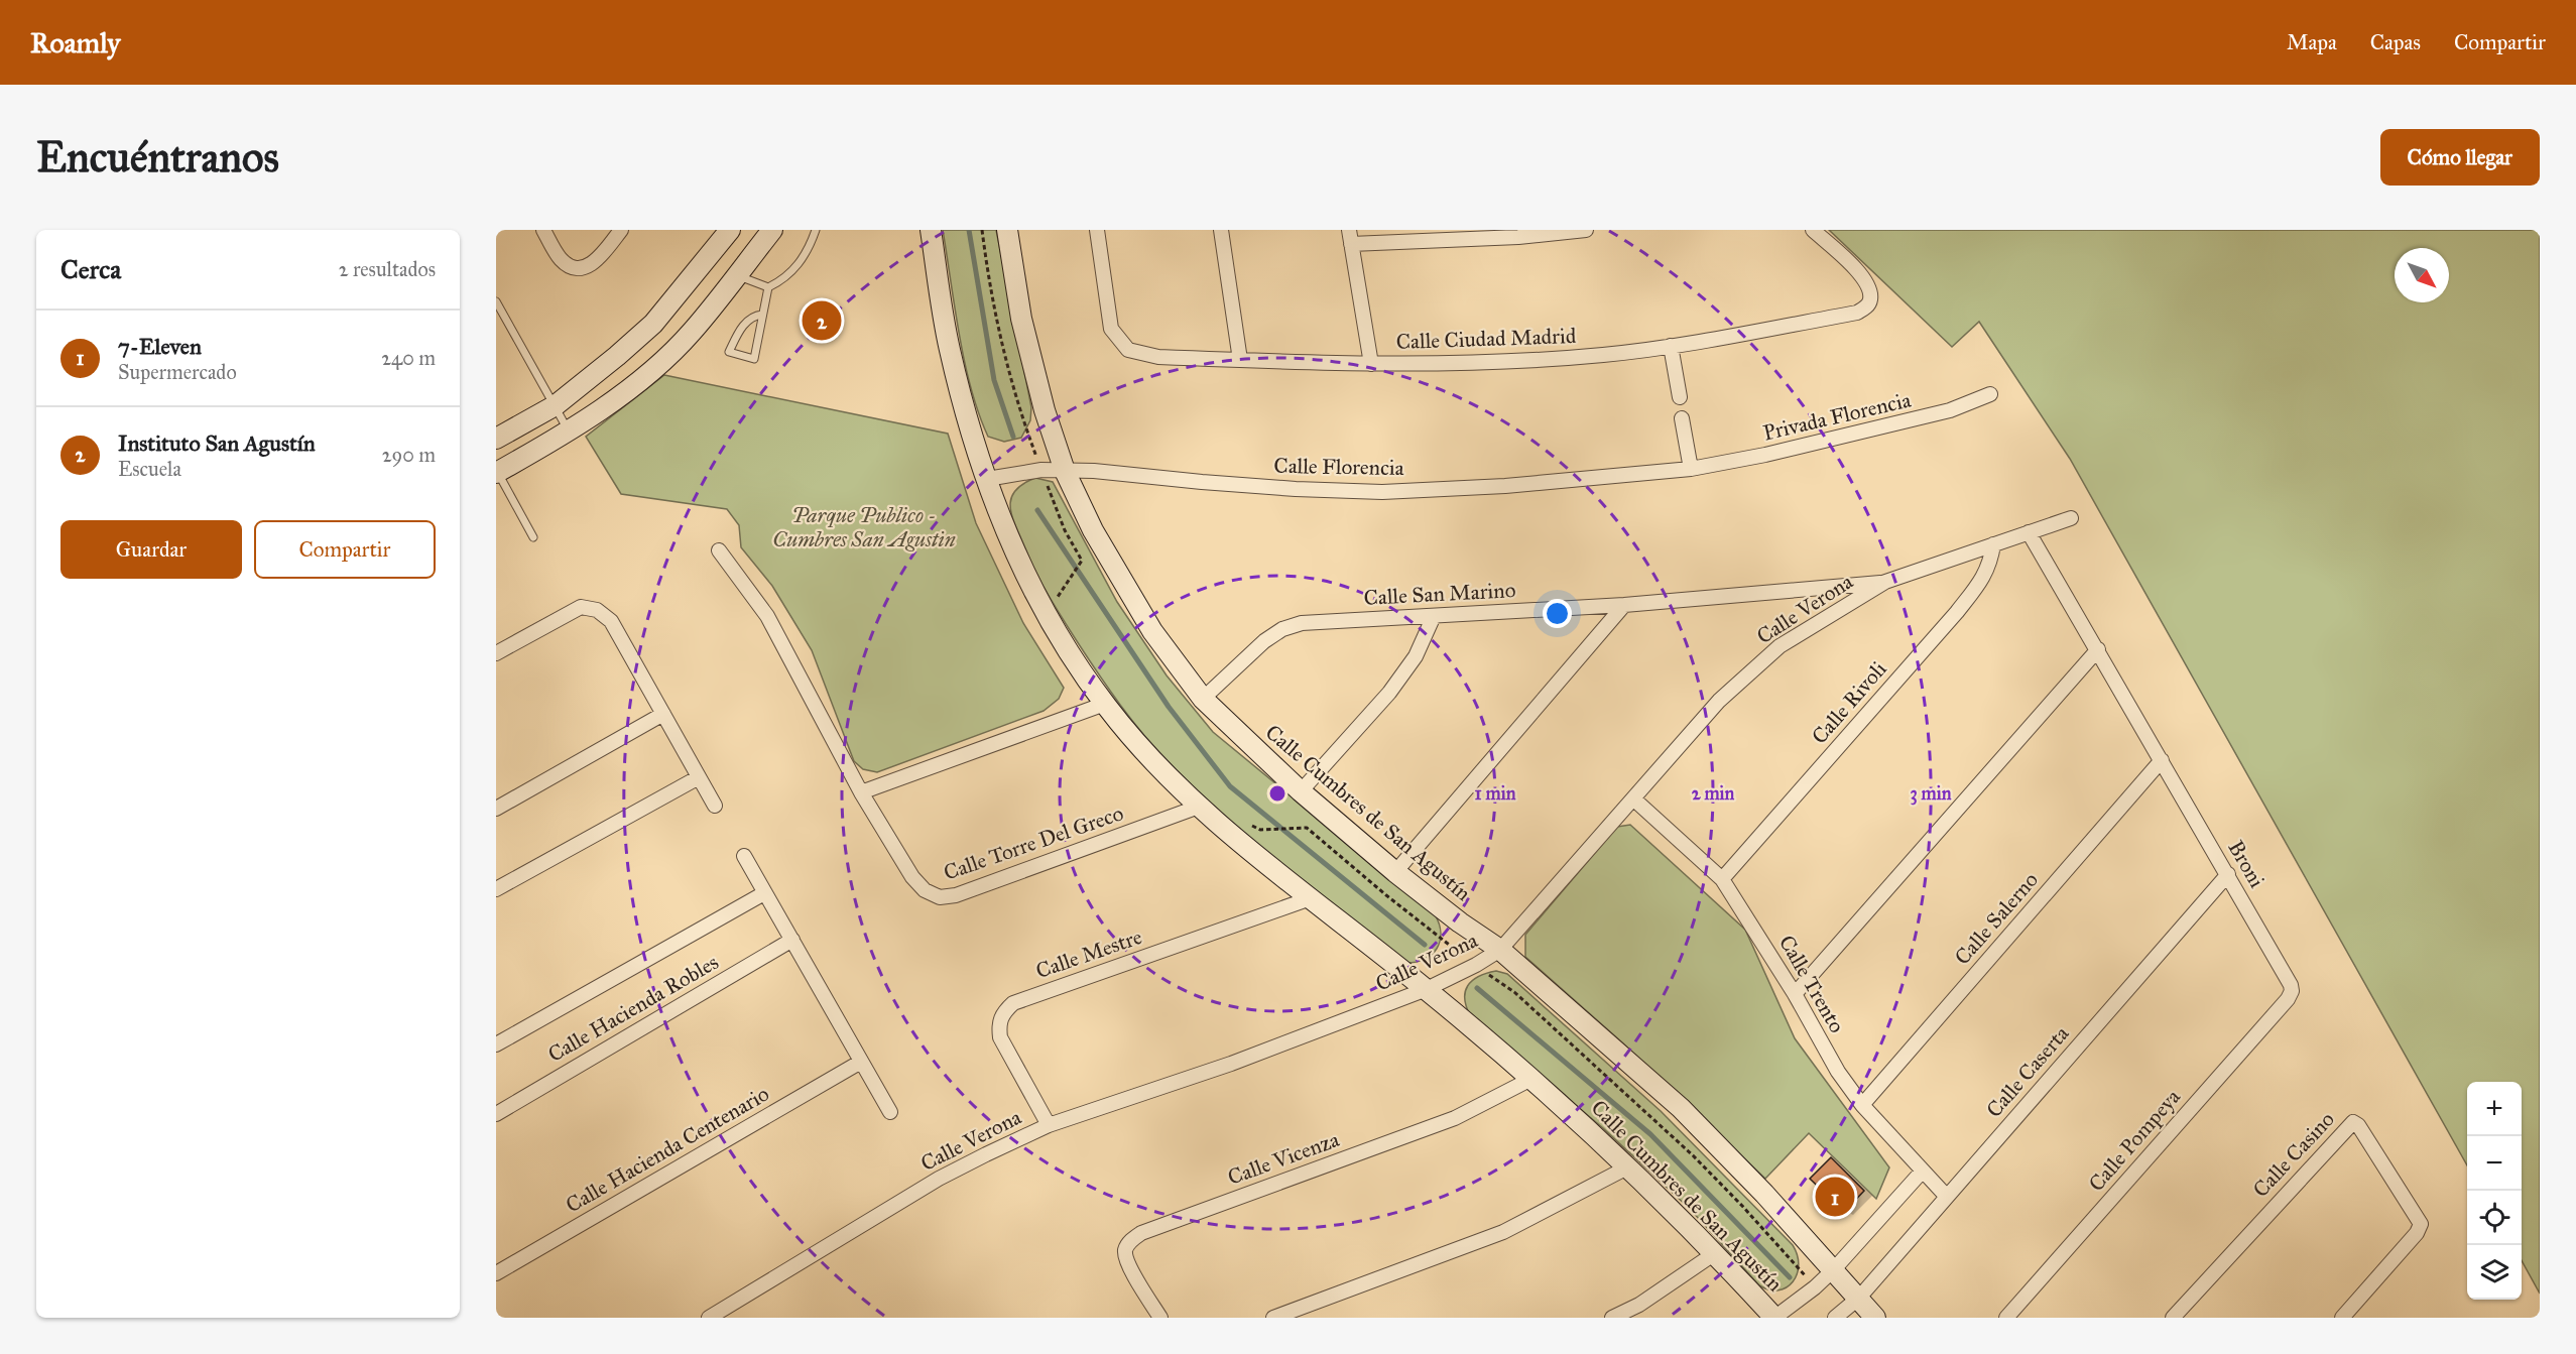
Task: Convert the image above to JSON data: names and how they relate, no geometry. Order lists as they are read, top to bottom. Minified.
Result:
{"streets":{"street":["Calle Ciudad Madrid","Privada Florencia","Calle Florencia","Calle San Marino","Calle Verona","Calle Rivoli","Calle Cumbres de San Agustín","Calle Torre Del Greco","Broni","Calle Salerno","Calle Mestre","Calle Trento","Calle Hacienda Robles","Calle Caserta","Calle Pompeya","Calle Hacienda Centenario","Calle Casino","Calle Vicenza"]},"crossings":[["Privada Florencia","Calle Florencia"],["Calle Florencia","Calle Cumbres de San Agustín"],["Calle San Marino","Calle Verona"],["Calle San Marino","Calle Cumbres de San Agustín"],["Calle Verona","Calle Rivoli"],["Calle Verona","Calle Cumbres de San Agustín"],["Calle Verona","Broni"],["Calle Verona","Calle Mestre"],["Calle Verona","Calle Trento"],["Calle Rivoli","Calle Trento"],["Calle Cumbres de San Agustín","Calle Torre Del Greco"],["Calle Cumbres de San Agustín","Calle Mestre"],["Calle Cumbres de San Agustín","Calle Caserta"],["Calle Cumbres de San Agustín","Calle Vicenza"],["Broni","Calle Salerno"],["Broni","Calle Caserta"],["Broni","Calle Pompeya"],["Calle Salerno","Calle Trento"],["Calle Trento","Calle Caserta"]],"parks":["Parque Publico - Cumbres San Agustin"],"north":"bottom right","page":{"header":"Roamly","nav":["Mapa","Capas","Compartir"],"buttons":["Cómo llegar",["Guardar","Compartir"]],"title":"Encuéntranos","heading":["Cerca","2 resultados"],"pins":["2","1"],"list":[{"mark":"1","name":"7-Eleven","note":"Supermercado","value":"240 m"},{"mark":"2","name":"Instituto San Agustín","note":"Escuela","value":"290 m"}],"map_buttons":["+","−"]},"rings":["1 min","2 min","3 min"]}
